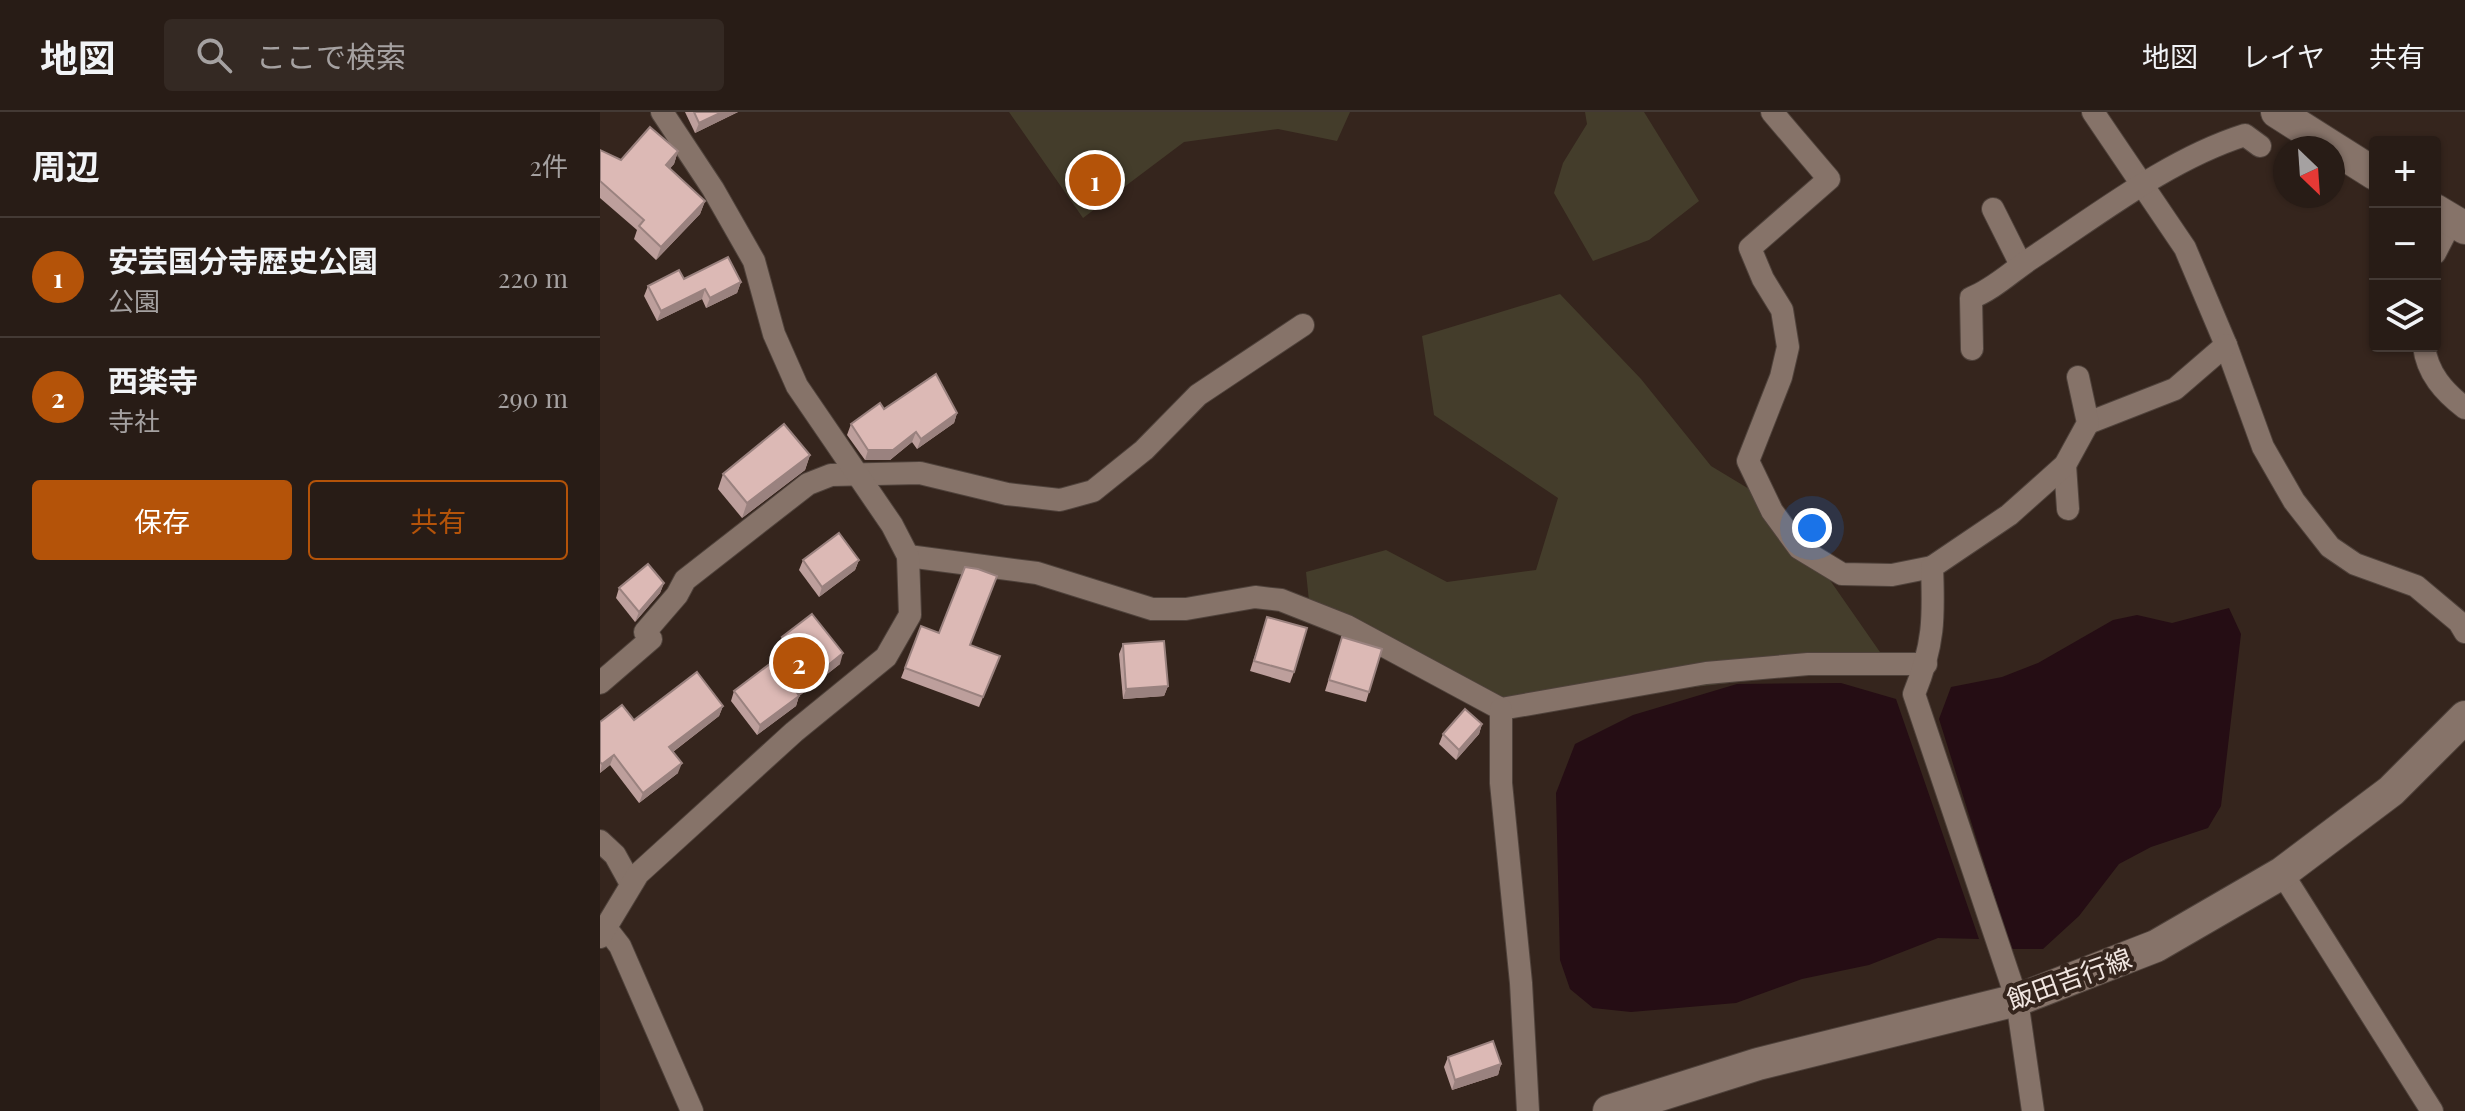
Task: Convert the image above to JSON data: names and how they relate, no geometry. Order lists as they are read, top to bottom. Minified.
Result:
{"streets":{"main road":["飯田吉行線"]},"north":"bottom right","page":{"header":"地図","search":"ここで検索","nav":["地図","レイヤ","共有"],"heading":["周辺","2件"],"map_buttons":["+","−"],"pins":["1","2"],"list":[{"mark":"1","name":"安芸国分寺歴史公園","note":"公園","value":"220 m"},{"mark":"2","name":"西楽寺","note":"寺社","value":"290 m"}],"buttons":["保存","共有"]}}
